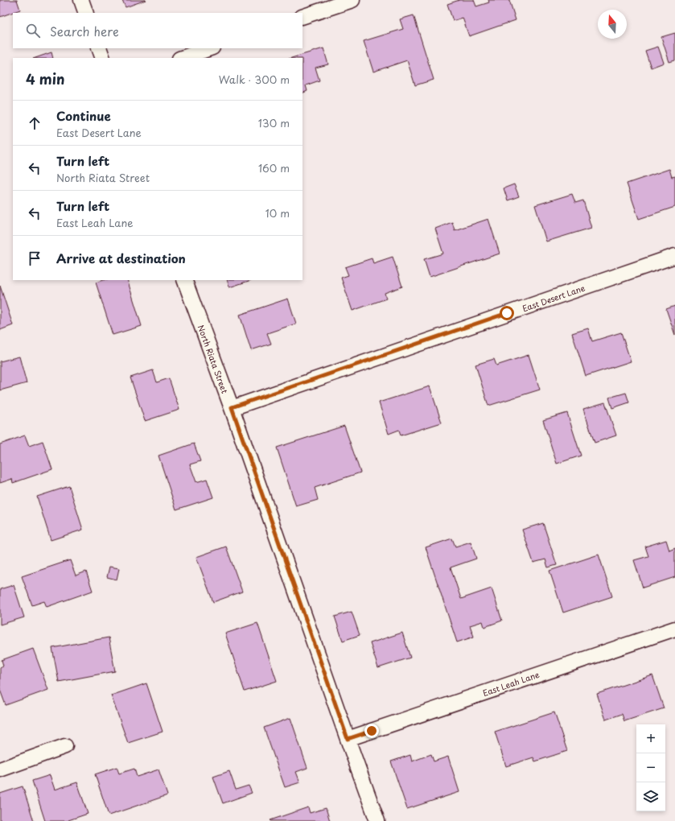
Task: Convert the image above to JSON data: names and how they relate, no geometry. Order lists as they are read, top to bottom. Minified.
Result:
{"streets":{"street":["East Desert Lane","North Riata Street","East Leah Lane"]},"crossings":[["East Desert Lane","North Riata Street"],["North Riata Street","East Leah Lane"]],"north":"top","page":{"search":"Search here","heading":["4 min","Walk · 300 m"],"list":[["Continue","East Desert Lane","130 m"],["Turn left","North Riata Street","160 m"],["Turn left","East Leah Lane","10 m"],"Arrive at destination"],"map_buttons":["+","−"]}}
